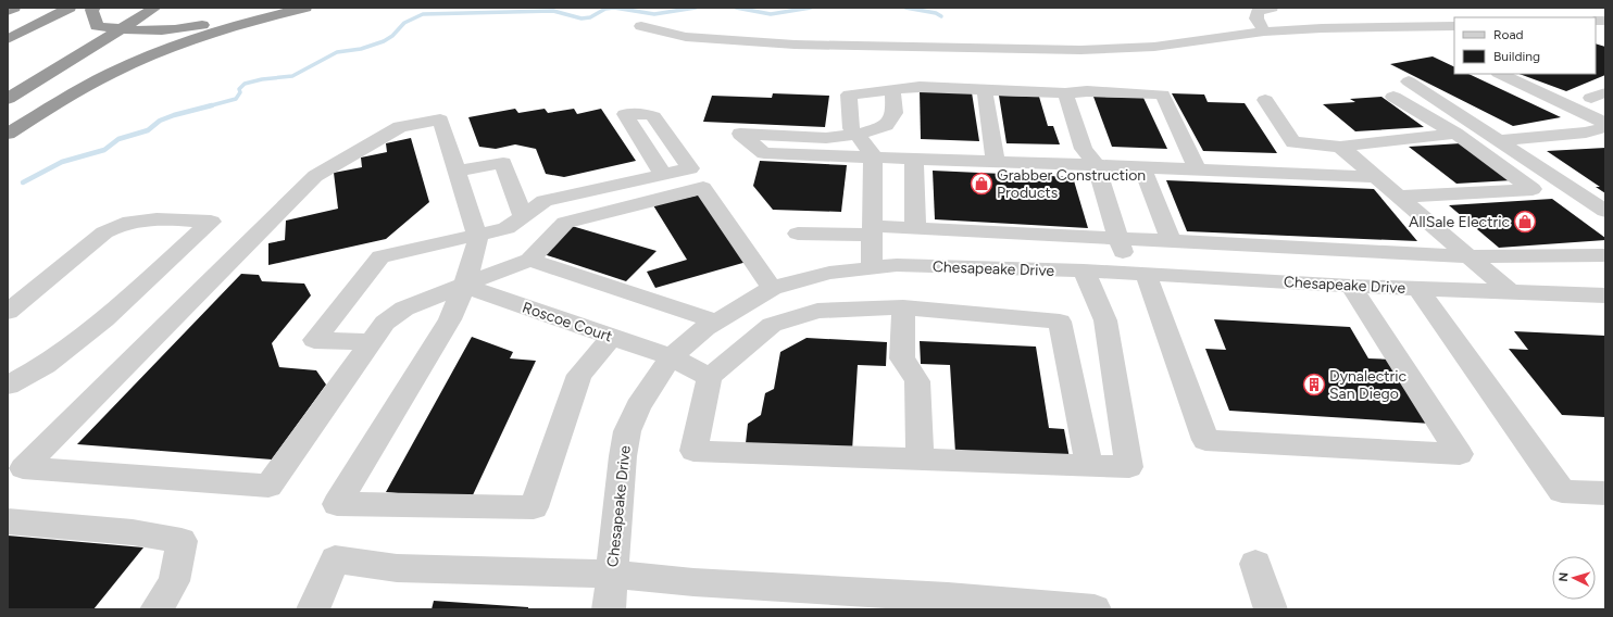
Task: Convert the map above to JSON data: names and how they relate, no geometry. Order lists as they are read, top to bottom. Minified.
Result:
{"streets":{"street":["Chesapeake Drive","Roscoe Court"]},"crossings":[["Chesapeake Drive","Roscoe Court"]],"places":{"shop":["Grabber Construction Products","AllSale Electric"],"building":["Dynalectric San Diego"]},"legend":["Road","Building"],"north":"left"}
